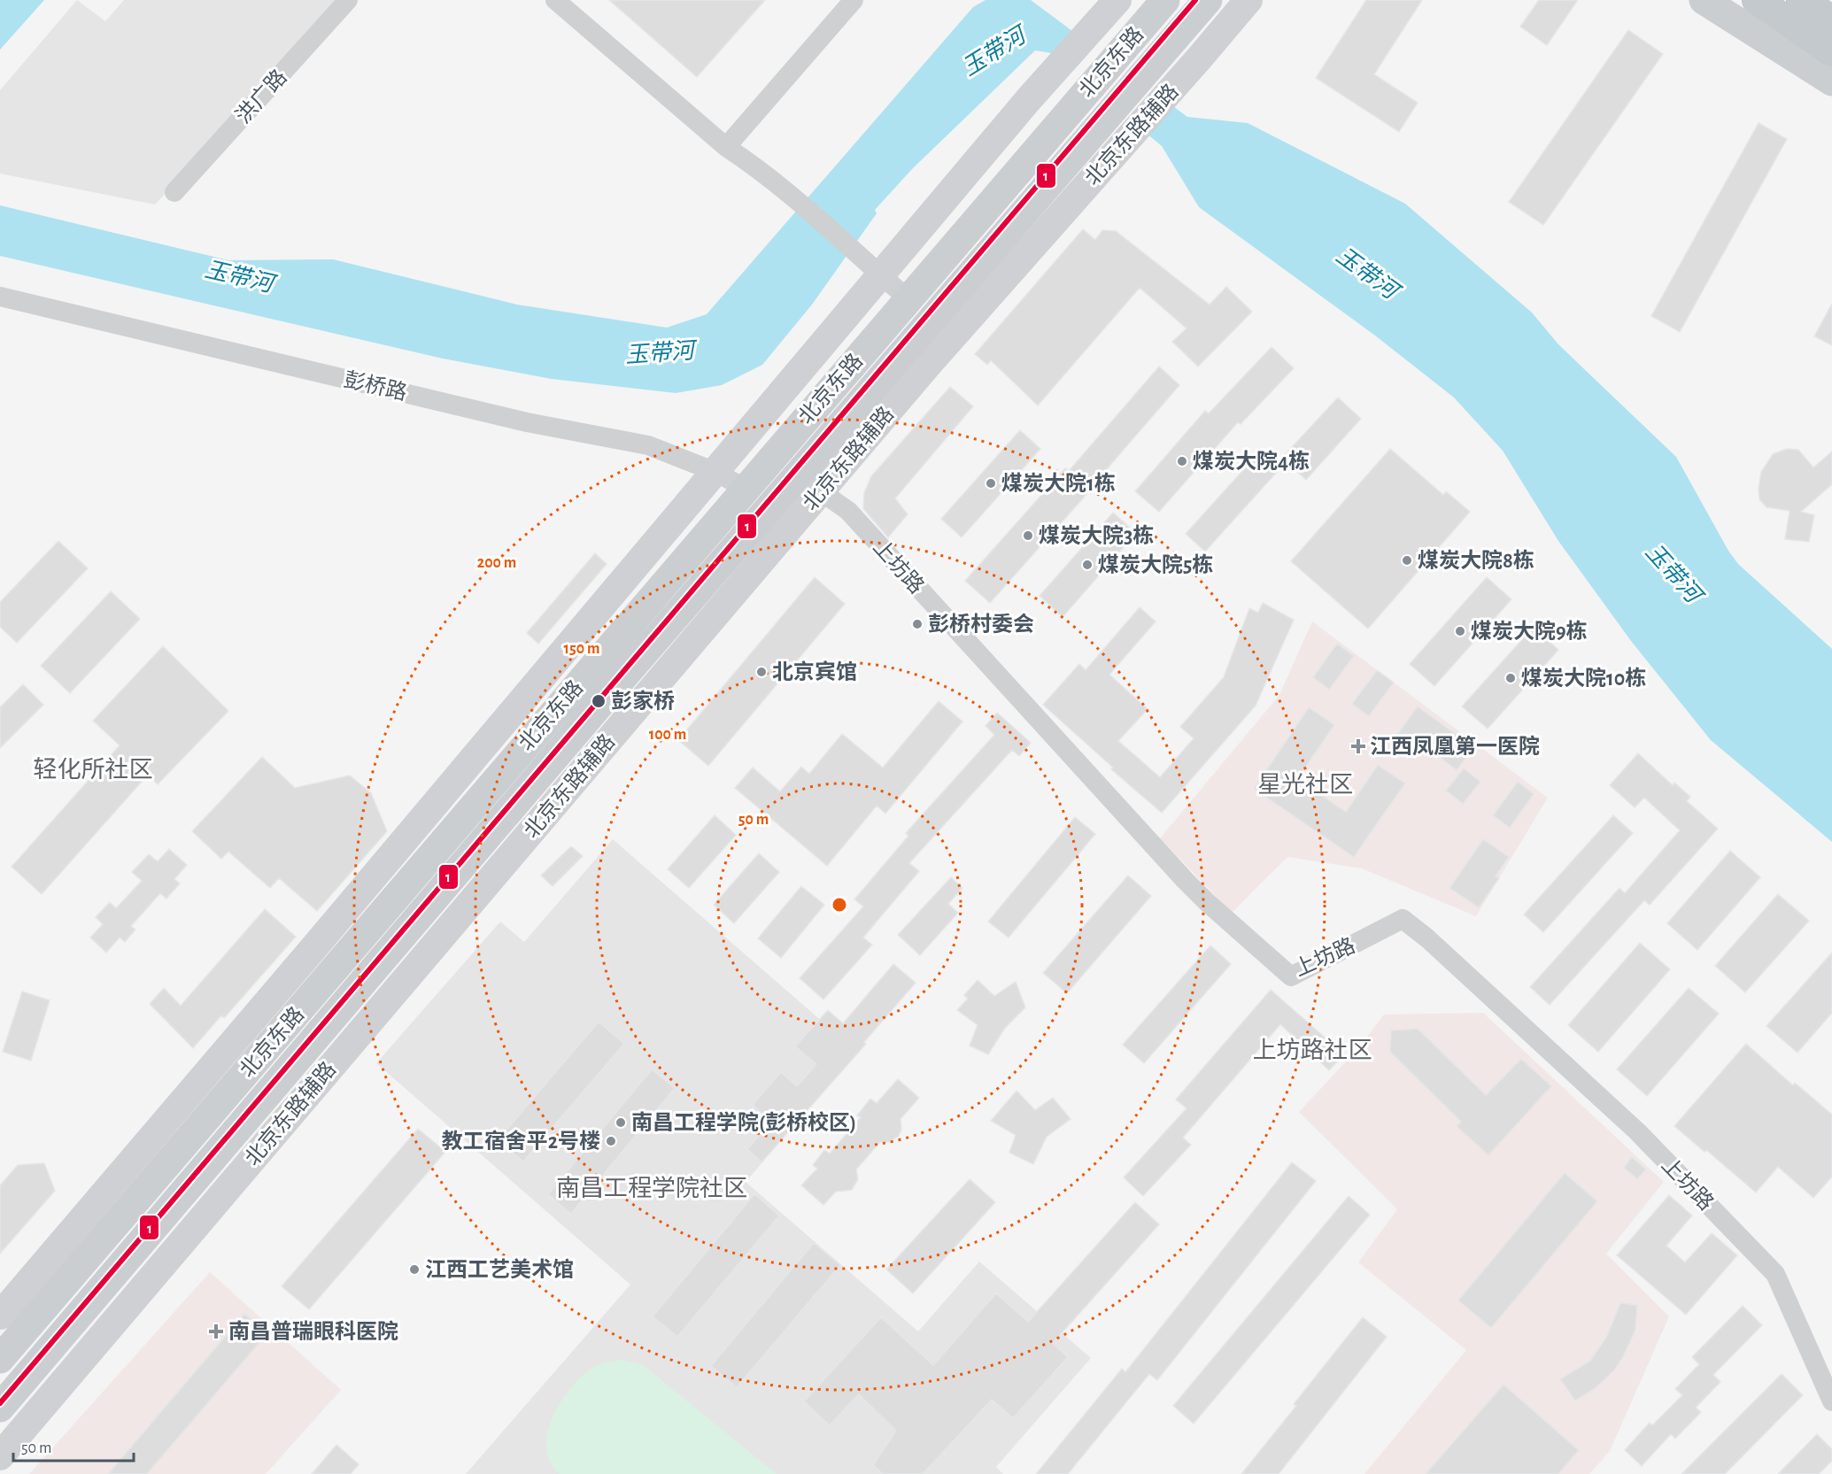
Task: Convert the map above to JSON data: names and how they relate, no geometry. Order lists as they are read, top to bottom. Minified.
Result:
{"streets":{"main road":["北京东路","北京东路辅路"],"street":["洪广路","彭桥路","上坊路"]},"crossings":[["北京东路","北京东路辅路"],["北京东路","彭桥路"],["北京东路","上坊路"],["北京东路辅路","上坊路"]],"districts":["轻化所社区","星光社区","上坊路社区","南昌工程学院社区"],"water":["玉带河"],"places":{"other":["煤炭大院4栋","煤炭大院1栋","煤炭大院3栋","煤炭大院8栋","煤炭大院5栋","彭桥村委会","煤炭大院9栋","北京宾馆","煤炭大院10栋","彭家桥","南昌工程学院(彭桥校区)","教工宿舍平2号楼","江西工艺美术馆"],"health":["江西凤凰第一医院","南昌普瑞眼科医院"]},"lines":["transit line 1"],"scale_bar":"50 m","rings":["200 m","150 m","100 m","50 m"]}
